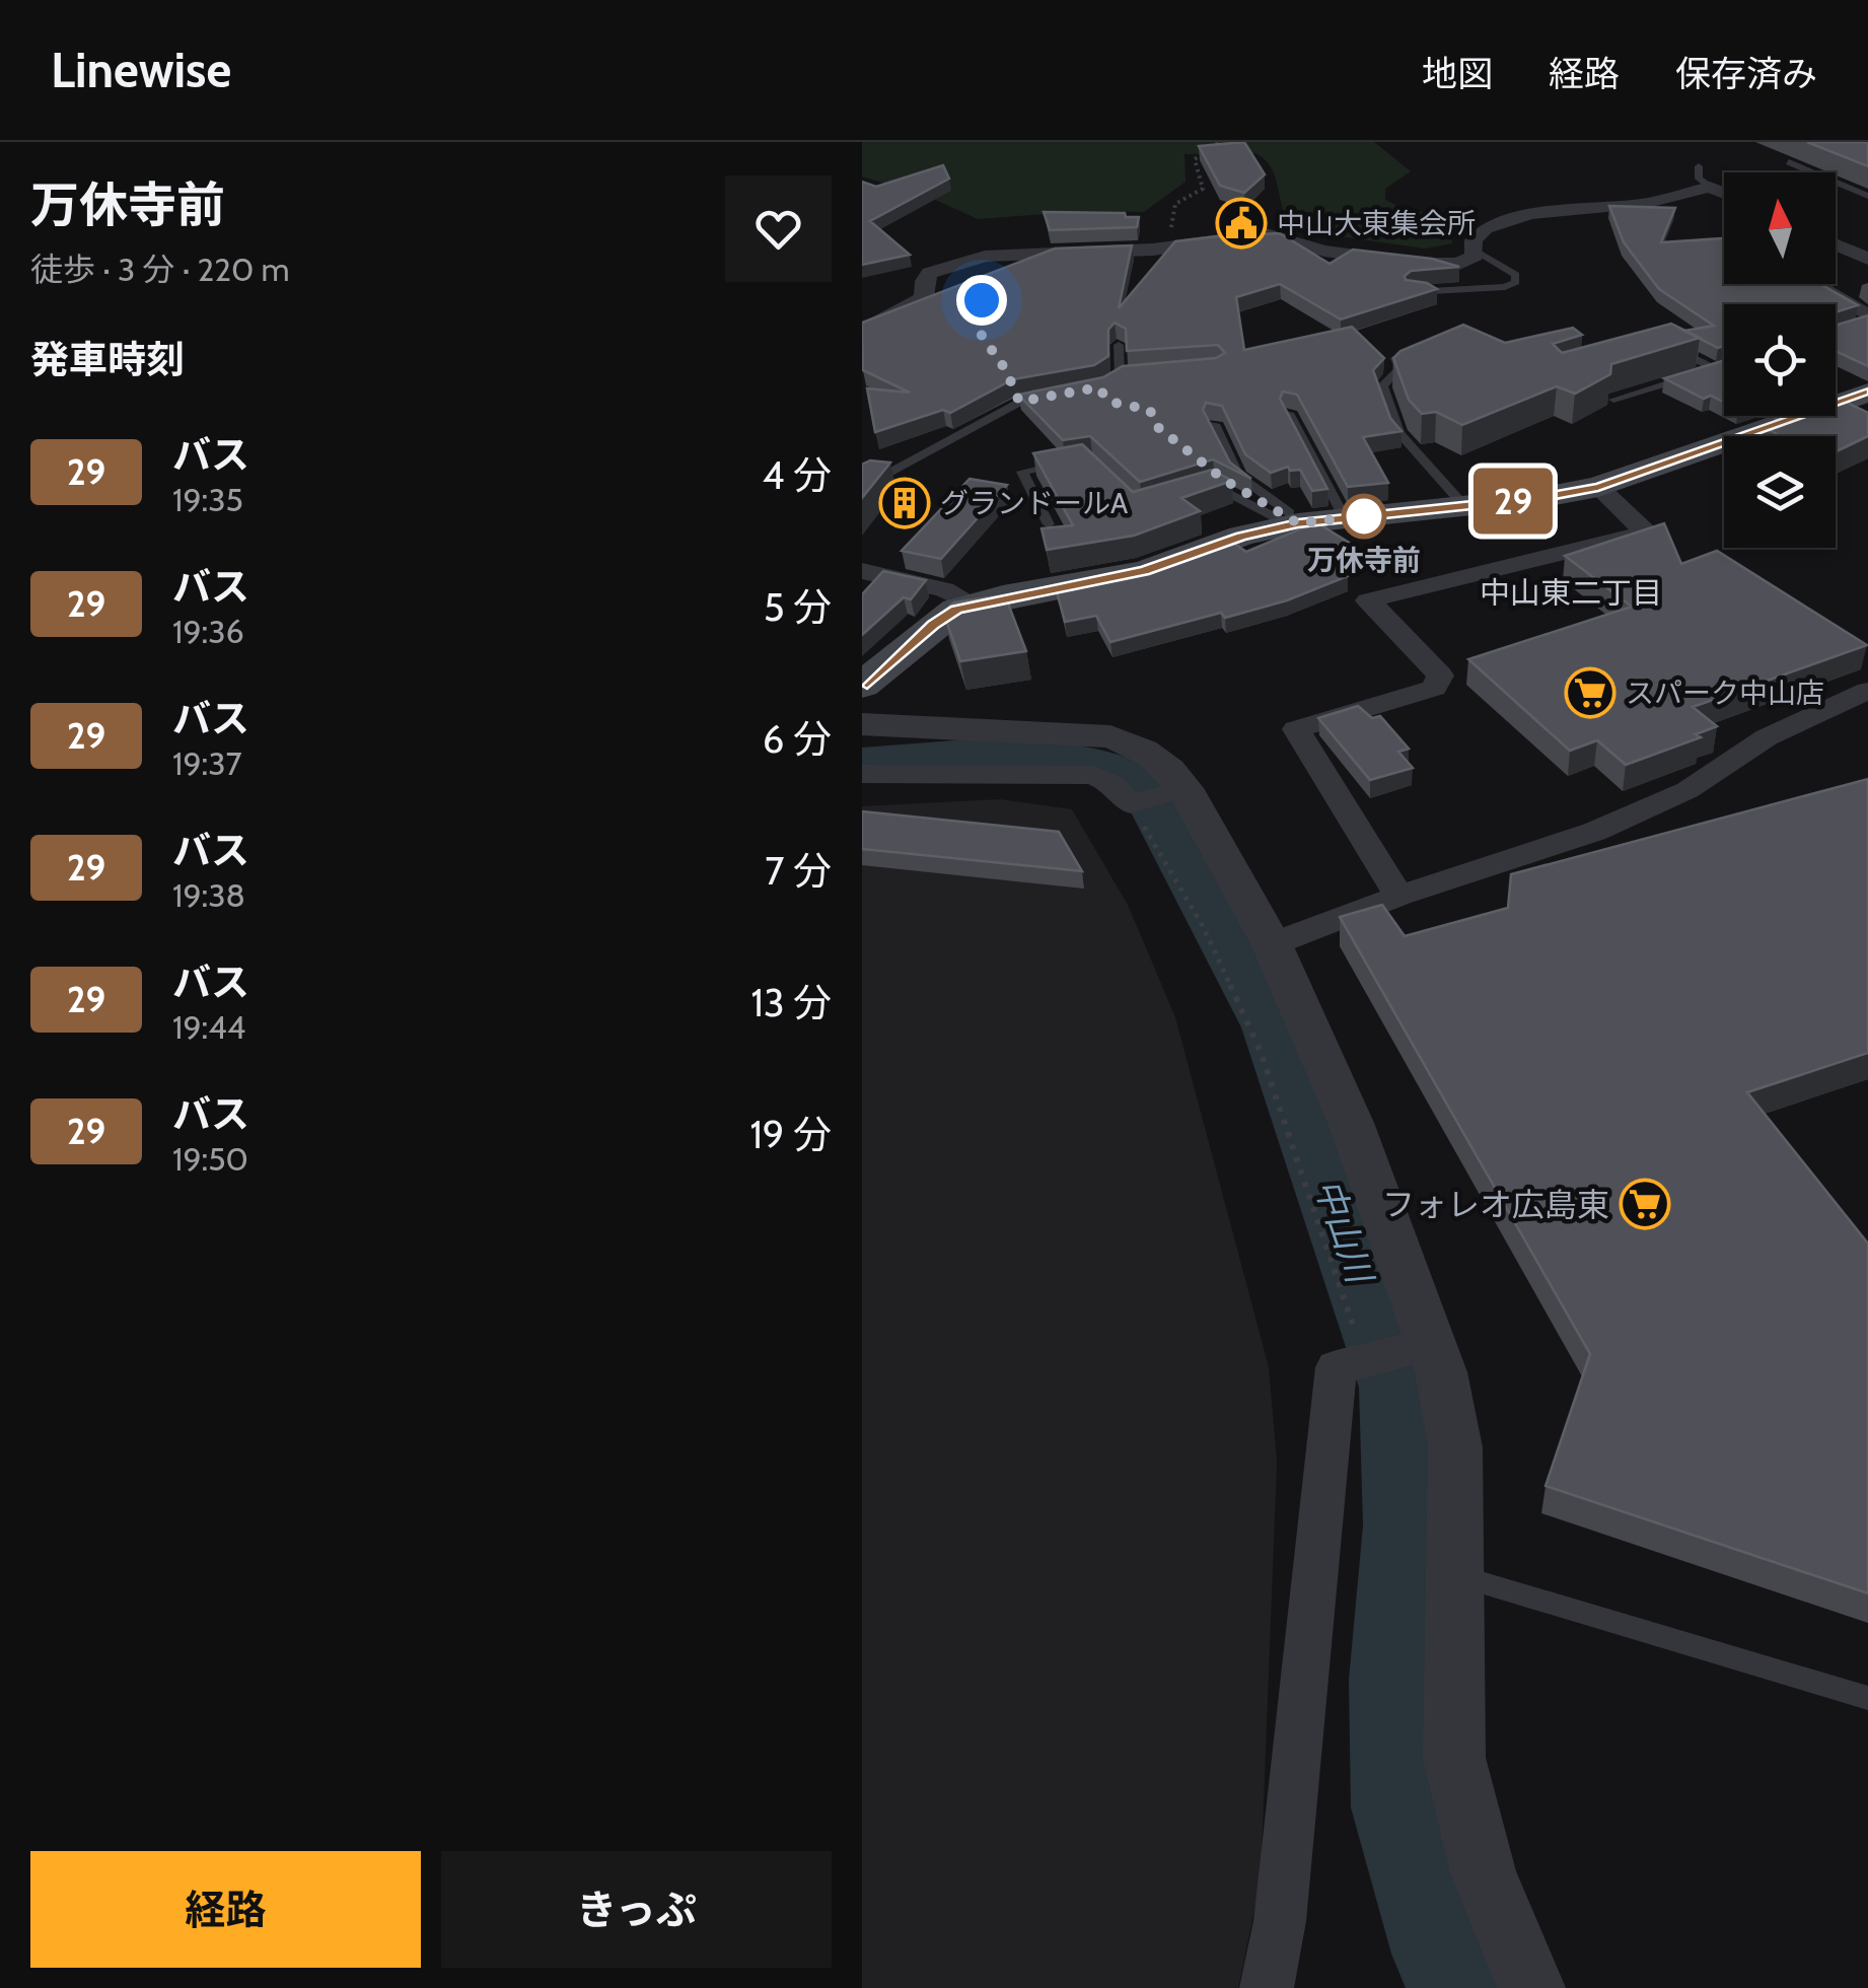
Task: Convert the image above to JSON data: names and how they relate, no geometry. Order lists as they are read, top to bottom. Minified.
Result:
{"districts":["中山東二丁目"],"water":["中山川"],"places":{"public building":["中山大東集会所"],"building":["グランドールA"],"other":["万休寺前"],"supermarket":["スパーク中山店","フォレオ広島東"]},"lines":["bus line 29"],"north":"top","page":{"header":"Linewise","nav":["地図","経路","保存済み"],"heading":[["万休寺前","徒歩 · 3 分 · 220 m"],"発車時刻"],"on_map":"29","list":[{"mark":"29","name":"バス","note":"19:35","value":"4 分"},{"mark":"29","name":"バス","note":"19:36","value":"5 分"},{"mark":"29","name":"バス","note":"19:37","value":"6 分"},{"mark":"29","name":"バス","note":"19:38","value":"7 分"},{"mark":"29","name":"バス","note":"19:44","value":"13 分"},{"mark":"29","name":"バス","note":"19:50","value":"19 分"}],"buttons":["経路","きっぷ"]}}
